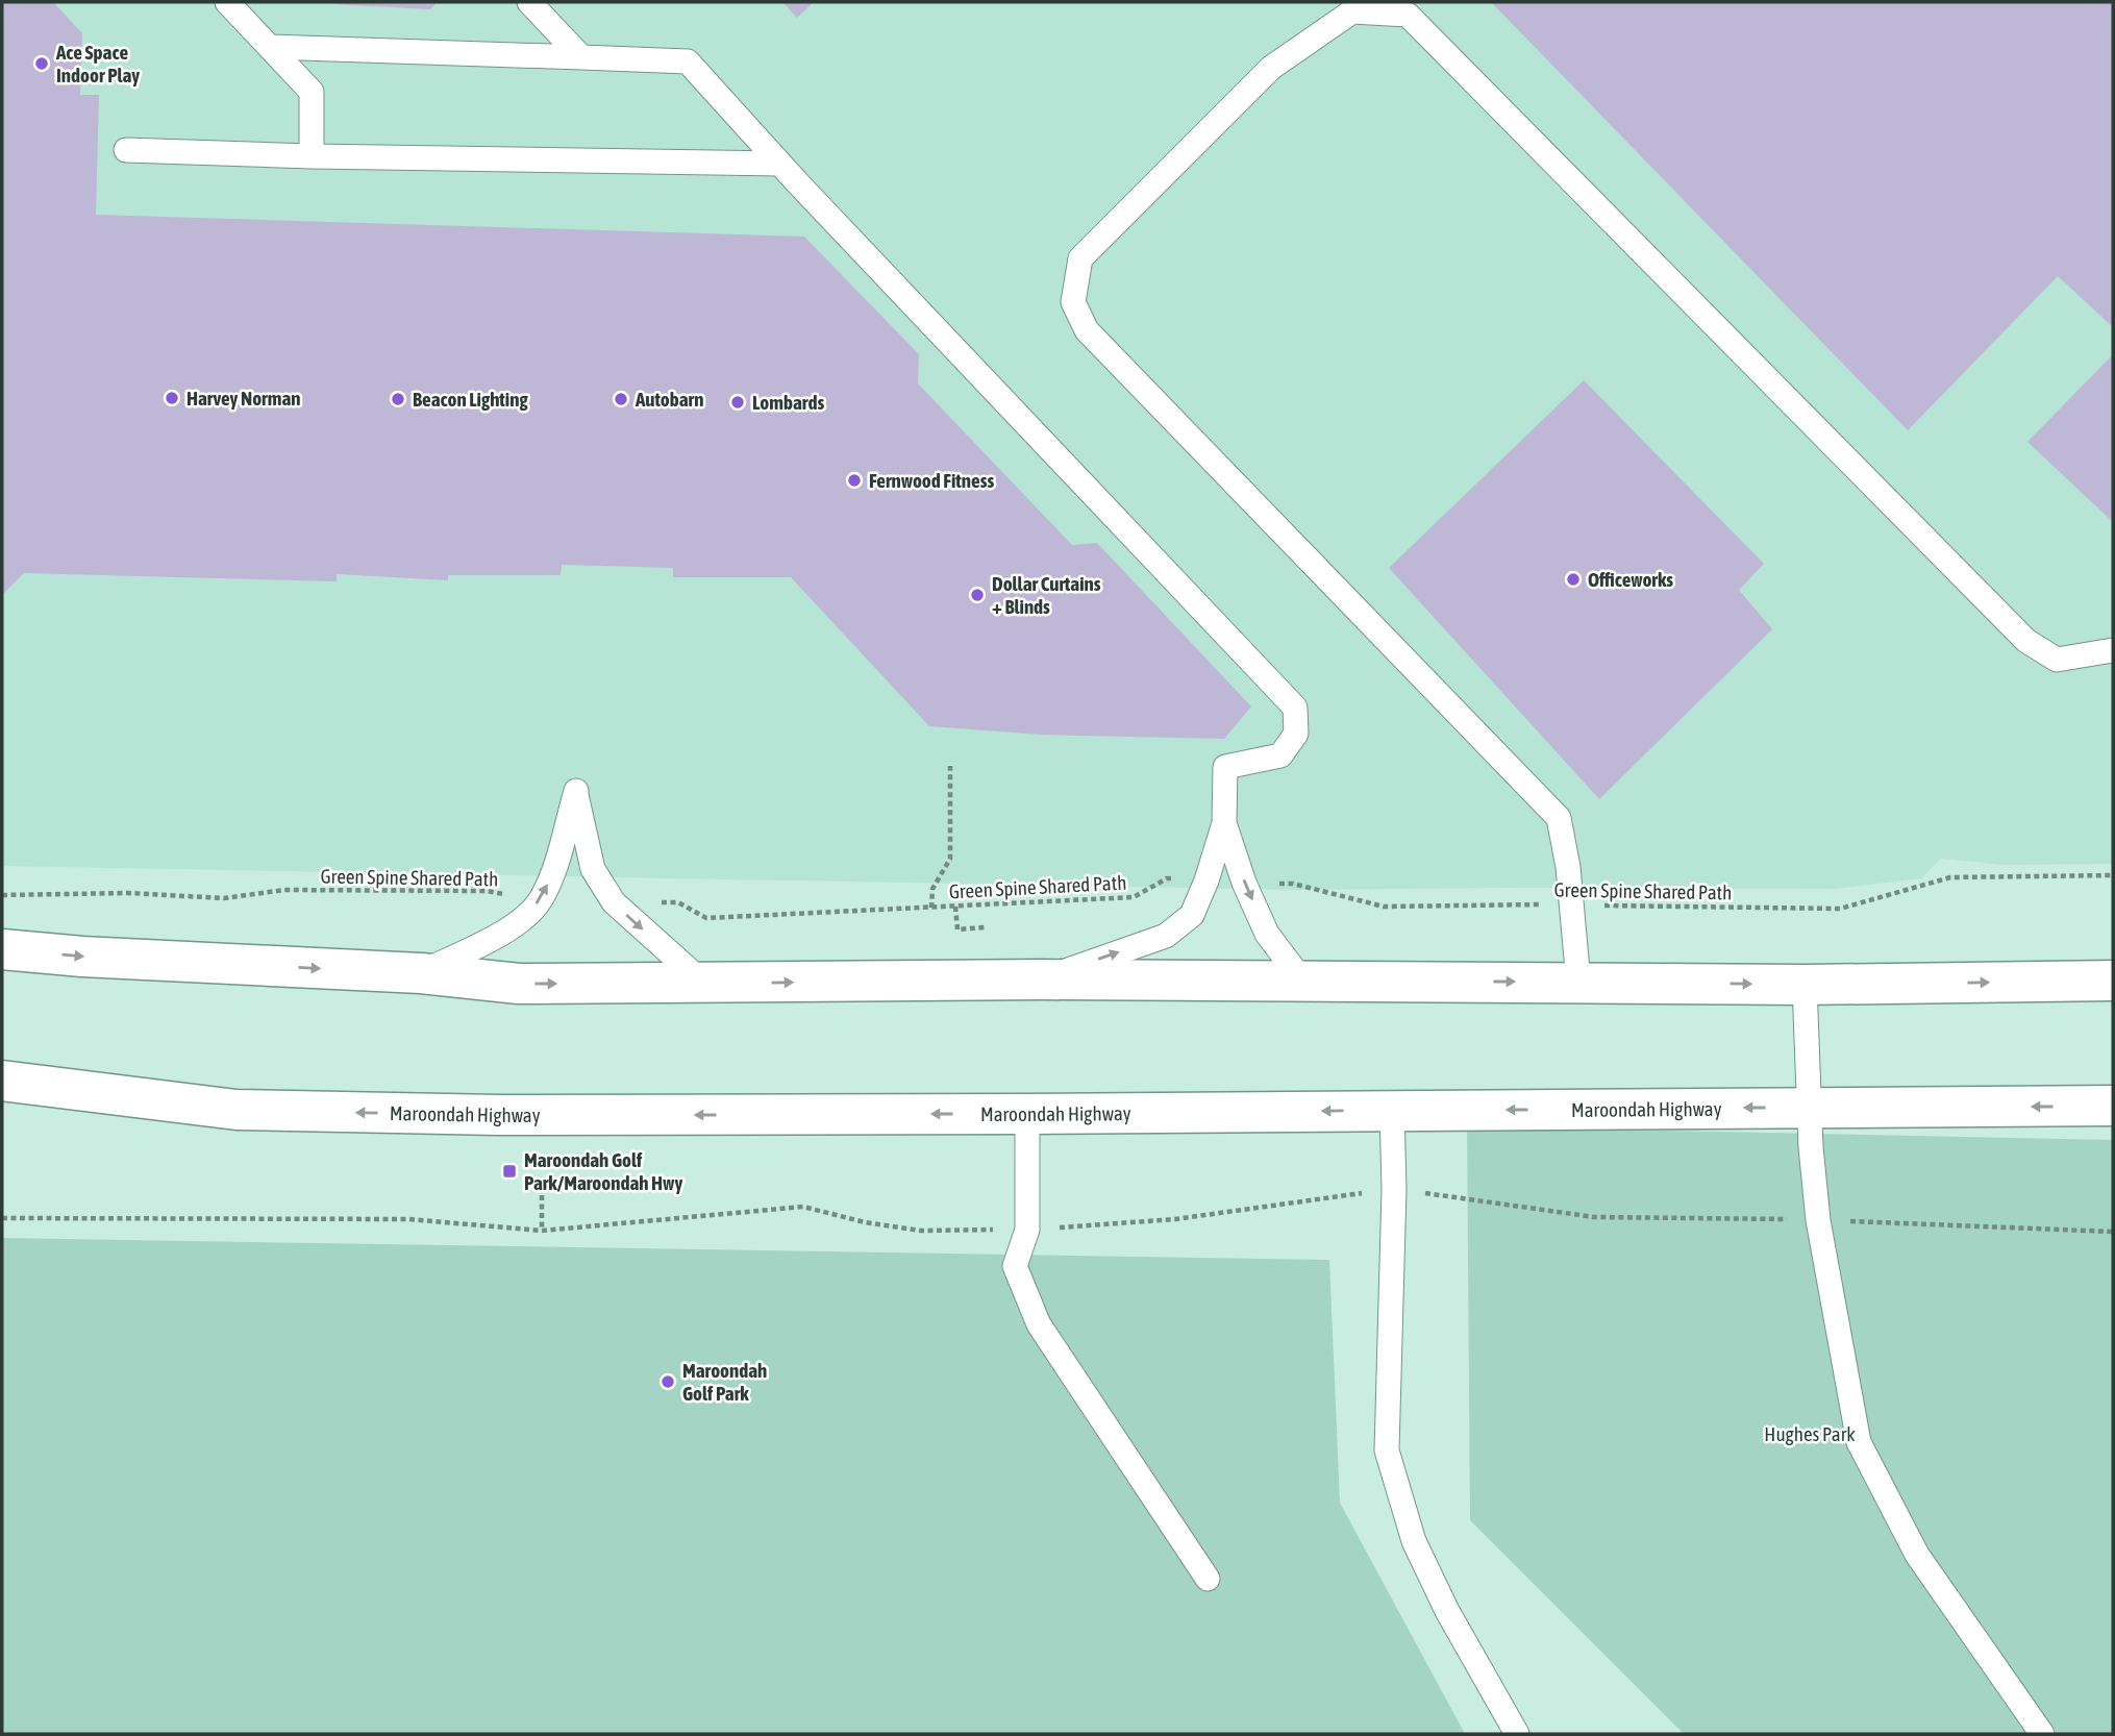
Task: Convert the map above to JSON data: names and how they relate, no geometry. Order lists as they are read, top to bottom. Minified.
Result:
{"streets":{"highway":["Maroondah Highway"],"path":["Green Spine Shared Path"]},"parks":["Hughes Park"],"places":{"other":["Ace Space Indoor Play","Harvey Norman","Beacon Lighting","Autobarn","Lombards","Fernwood Fitness","Officeworks","Dollar Curtains + Blinds","Maroondah Golf Park"],"transit":["Maroondah Golf Park/Maroondah Hwy"]}}
